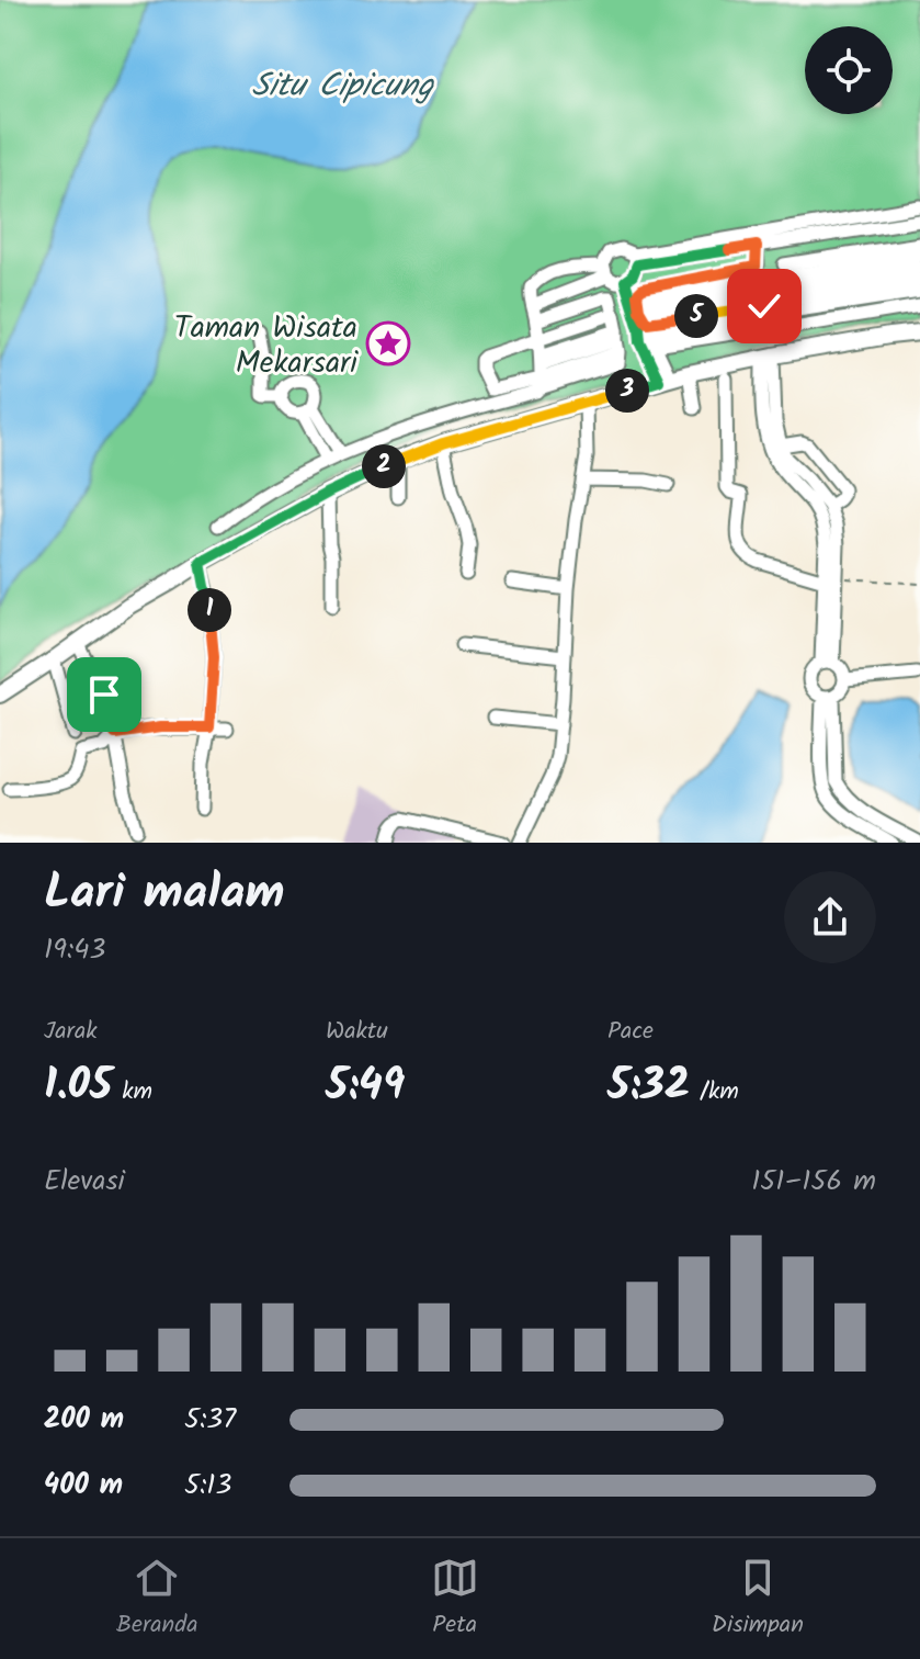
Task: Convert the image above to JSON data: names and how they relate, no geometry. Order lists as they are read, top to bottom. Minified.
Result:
{"water":["Situ Cipicung"],"places":{"place":["Taman Wisata Mekarsari"]},"page":{"pins":["5","3","2","1"],"heading":["Lari malam","19:43"],"stats":[["Jarak","1.05 km"],["Waktu","5:49"],["Pace","5:32 /km"]],"chart":["Elevasi","151–156 m"],"list":[{"name":"200 m","note":"5:37"},{"name":"400 m","note":"5:13"}],"tabs":["Beranda","Peta","Disimpan"]}}
